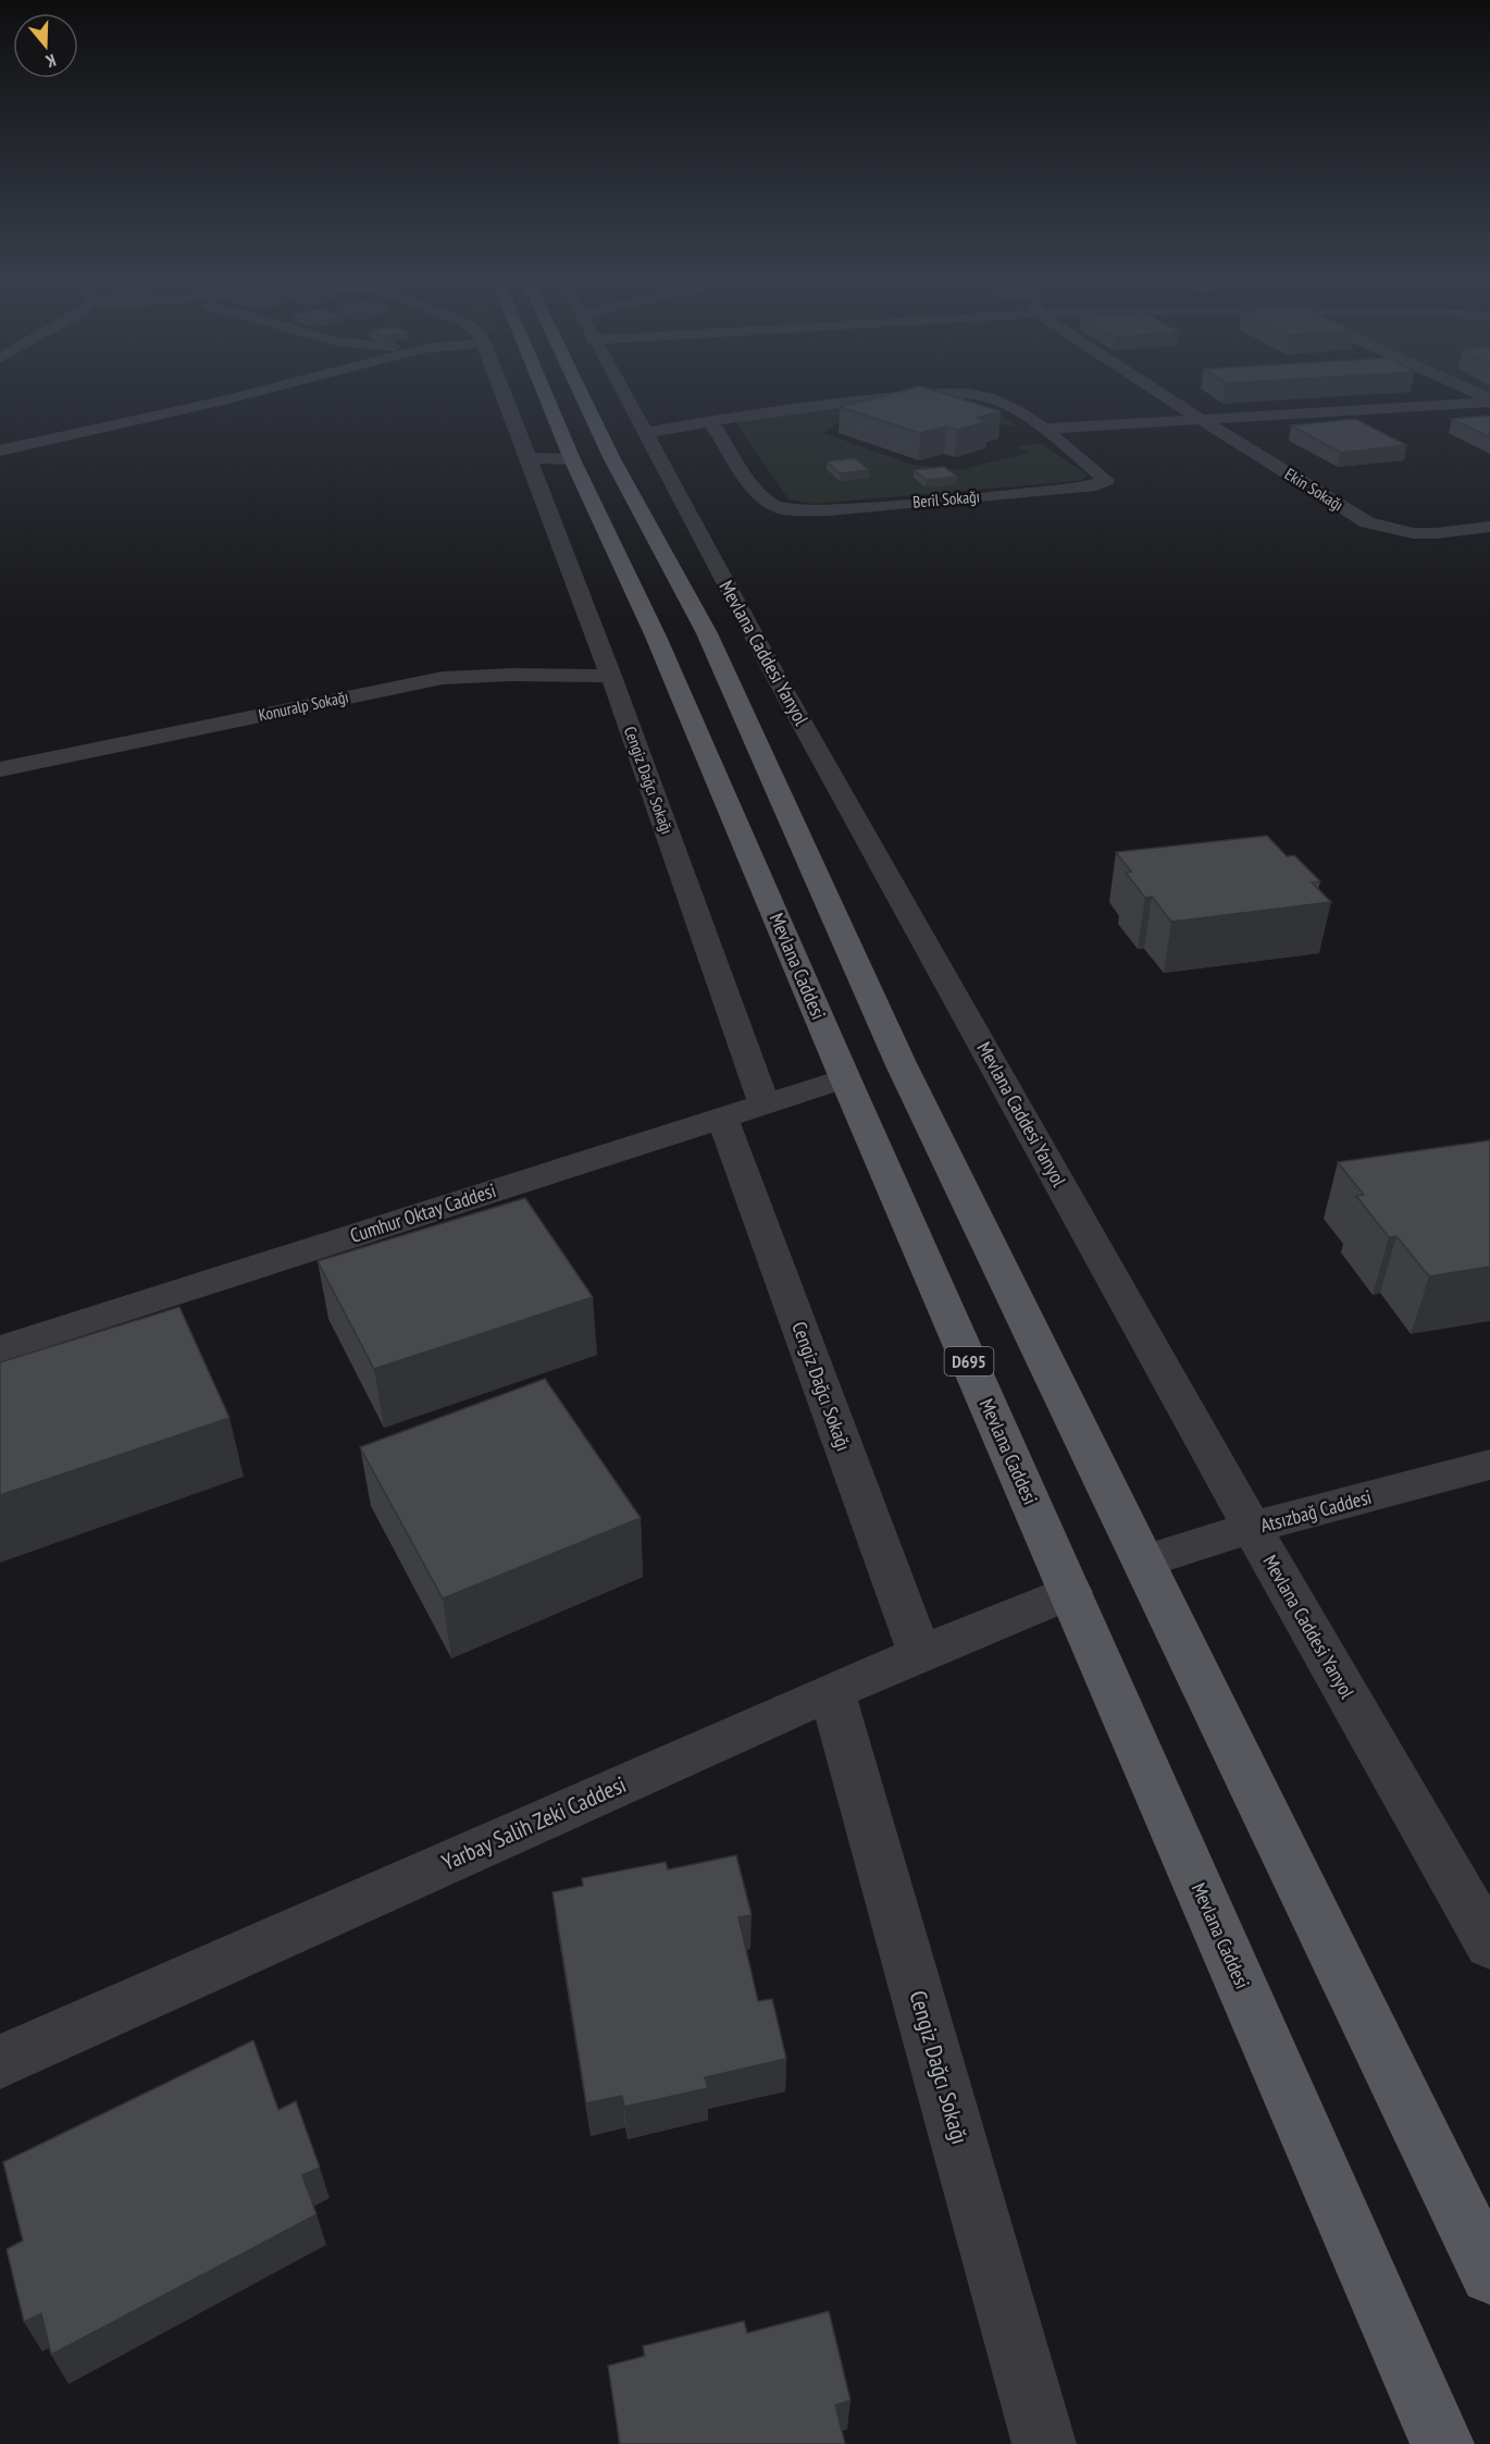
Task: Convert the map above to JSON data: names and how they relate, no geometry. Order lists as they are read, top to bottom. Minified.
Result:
{"streets":{"main road":["Mevlana Caddesi","D695"],"street":["Ekin Sokağı","Beril Sokağı","Mevlana Caddesi Yanyol","Konuralp Sokağı","Cengiz Dağcı Sokağı","Cumhur Oktay Caddesi","Atsızbağ Caddesi","Yarbay Salih Zeki Caddesi"]},"crossings":[["Mevlana Caddesi Yanyol","Atsızbağ Caddesi"],["Konuralp Sokağı","Cengiz Dağcı Sokağı"],["Cengiz Dağcı Sokağı","Cumhur Oktay Caddesi"],["Cengiz Dağcı Sokağı","Yarbay Salih Zeki Caddesi"],["Mevlana Caddesi","Cumhur Oktay Caddesi"],["Mevlana Caddesi","Yarbay Salih Zeki Caddesi"]],"north":"bottom"}
